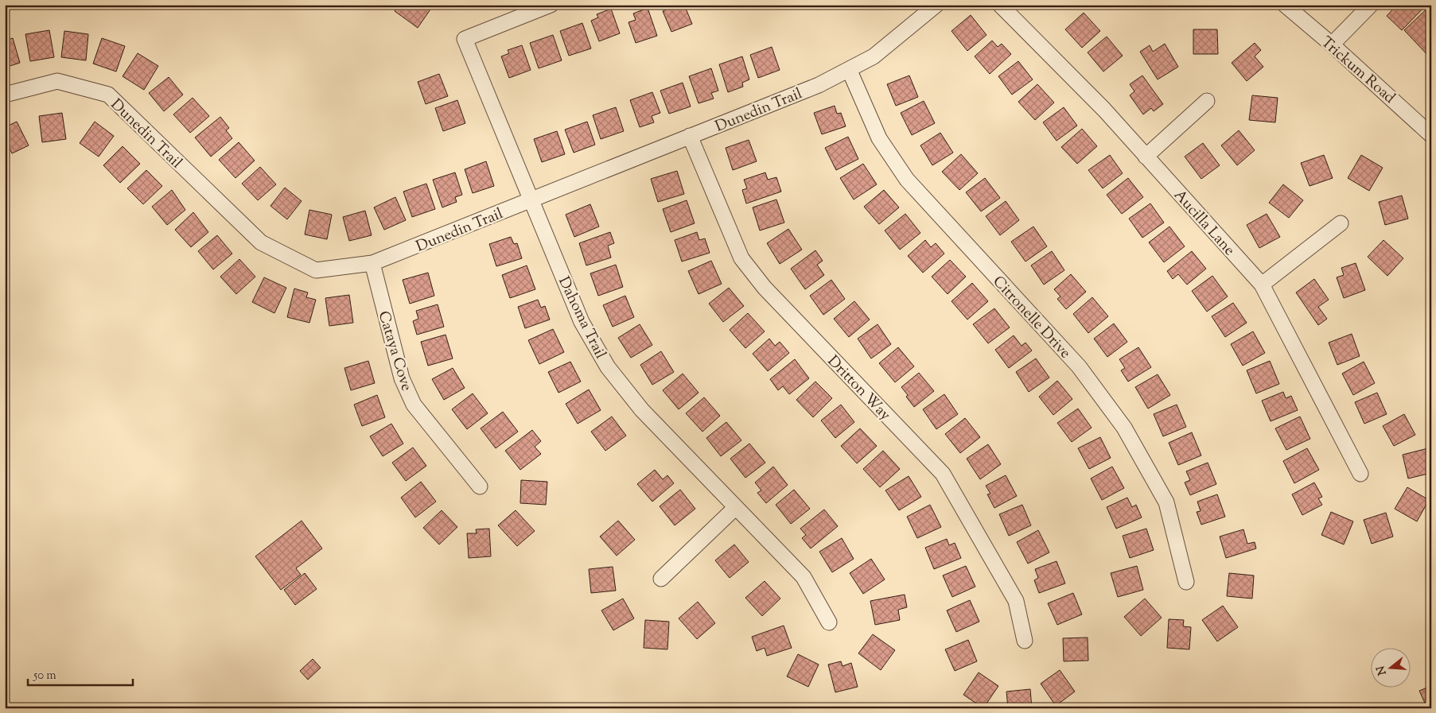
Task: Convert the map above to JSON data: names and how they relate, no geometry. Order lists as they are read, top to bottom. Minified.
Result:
{"streets":{"street":["Trickum Road","Dunedin Trail","Aucilla Lane","Citronelle Drive","Dahoma Trail","Cataya Cove","Dritton Way"]},"crossings":[["Dunedin Trail","Citronelle Drive"],["Dunedin Trail","Dahoma Trail"],["Dunedin Trail","Cataya Cove"],["Dunedin Trail","Dritton Way"]],"scale_bar":"50 m","north":"left"}
